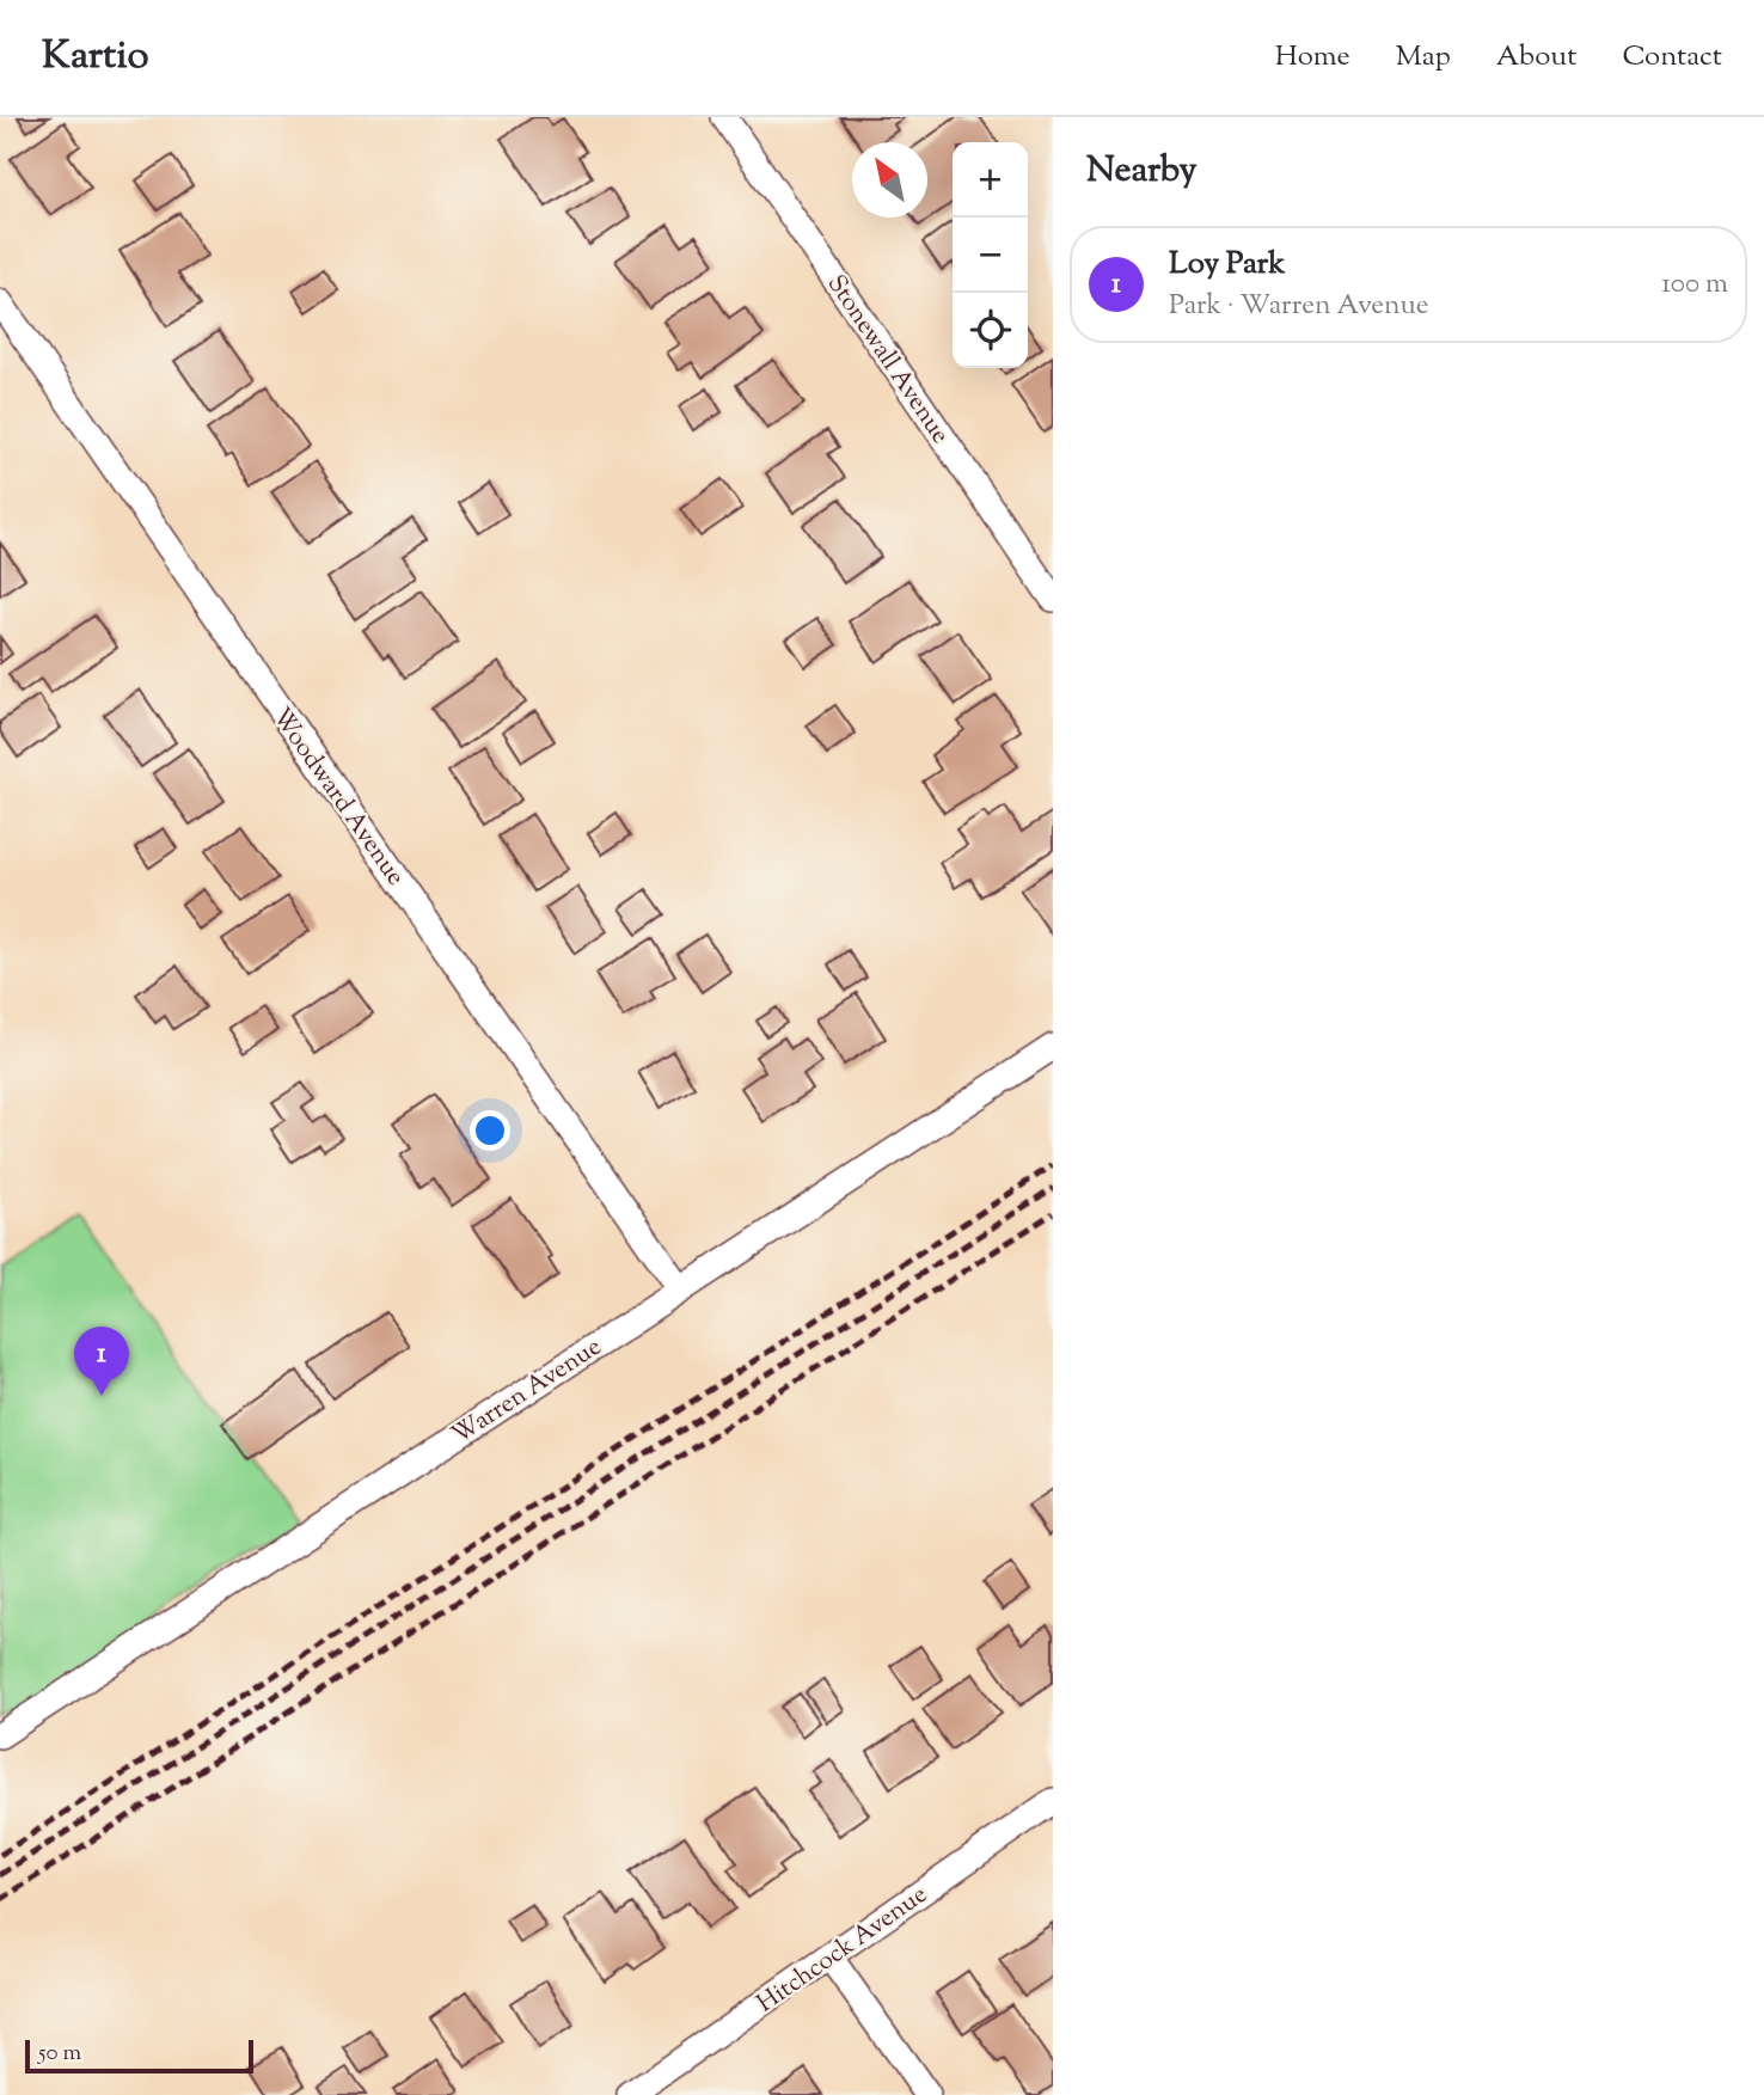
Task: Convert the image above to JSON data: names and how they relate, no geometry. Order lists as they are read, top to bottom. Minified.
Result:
{"streets":{"street":["Stonewall Avenue","Woodward Avenue","Warren Avenue","Hitchcock Avenue"]},"crossings":[["Woodward Avenue","Warren Avenue"]],"scale_bar":"50 m","north":"top left","page":{"header":"Kartio","nav":["Home","Map","About","Contact"],"heading":"Nearby","map_buttons":["+","−"],"list":[{"mark":"1","name":"Loy Park","note":"Park · Warren Avenue","value":"100 m"}],"pins":"1","scale":"50 m"}}
